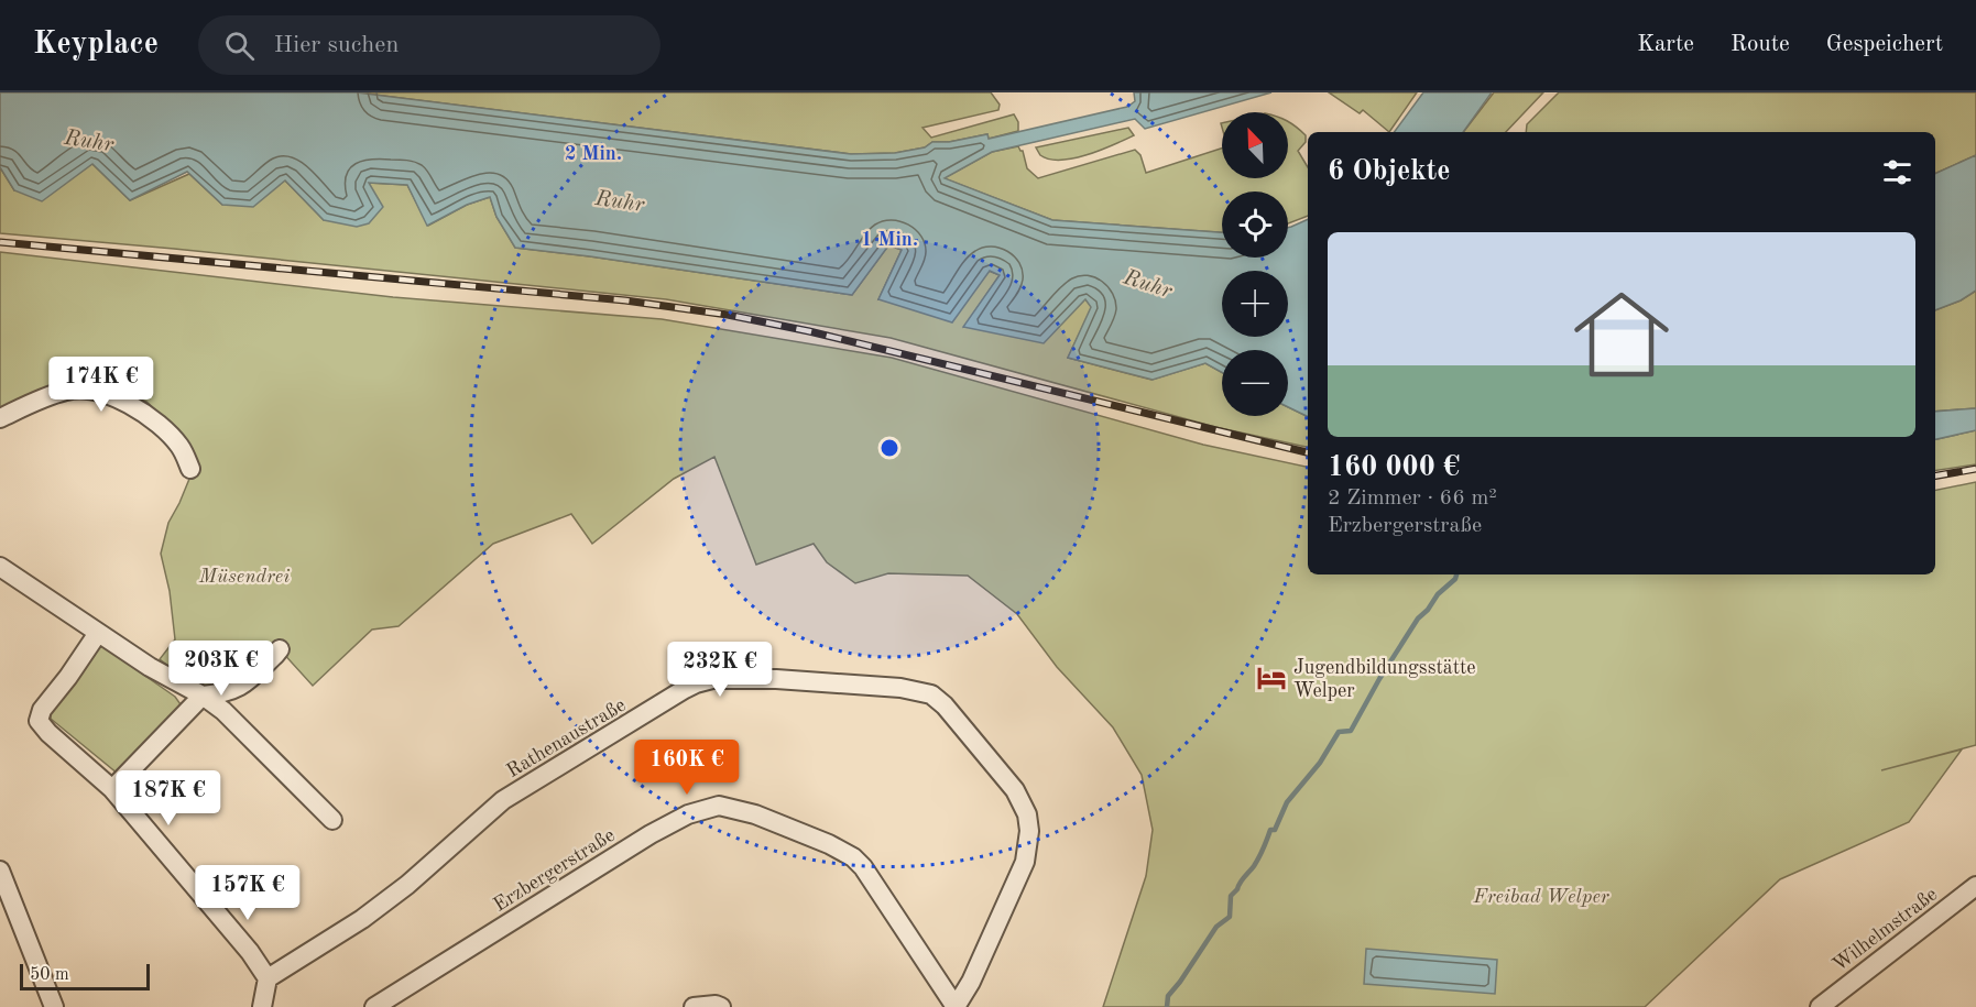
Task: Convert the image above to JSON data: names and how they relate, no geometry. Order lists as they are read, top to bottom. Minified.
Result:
{"streets":{"street":["Rathenaustraße","Erzbergerstraße","Wilhelmstraße"]},"crossings":[["Rathenaustraße","Erzbergerstraße"]],"water":["Ruhr"],"parks":["Müsendrei","Freibad Welper"],"places":{"hotel":["Jugendbildungsstätte Welper"]},"scale_bar":"50 m","north":"top left","page":{"header":"Keyplace","search":"Hier suchen","nav":["Karte","Route","Gespeichert"],"map_buttons":["+","−"],"heading":"6 Objekte","list":[{"name":"160 000 €","note":"2 Zimmer · 66 m² · Erzbergerstraße"}],"price":["174K €","203K €","232K €","160K €","187K €","157K €"],"scale":"50 m"},"rings":["2 Min.","1 Min."]}
